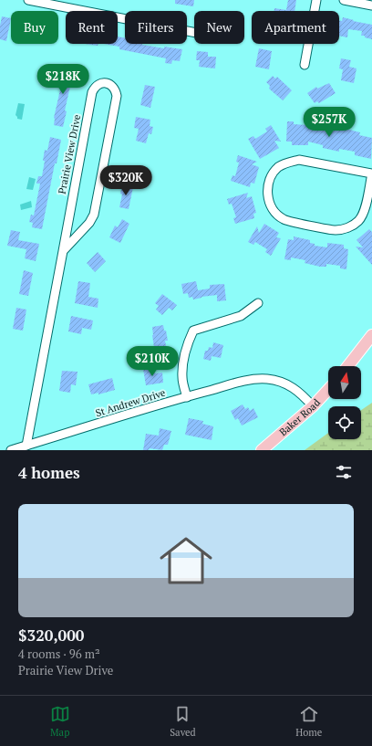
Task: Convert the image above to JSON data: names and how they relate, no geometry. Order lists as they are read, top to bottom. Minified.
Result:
{"streets":{"main road":["Baker Road"],"street":["Prairie View Drive","St Andrew Drive"]},"crossings":[["Prairie View Drive","St Andrew Drive"],["St Andrew Drive","Baker Road"]],"north":"top","page":{"chip":["Buy","Rent","Filters","New","Apartment"],"price":["$218K","$257K","$320K","$210K"],"heading":"4 homes","list":[{"name":"$320,000","note":"4 rooms · 96 m² · Prairie View Drive"}],"tabs":["Map","Saved","Home"]}}
